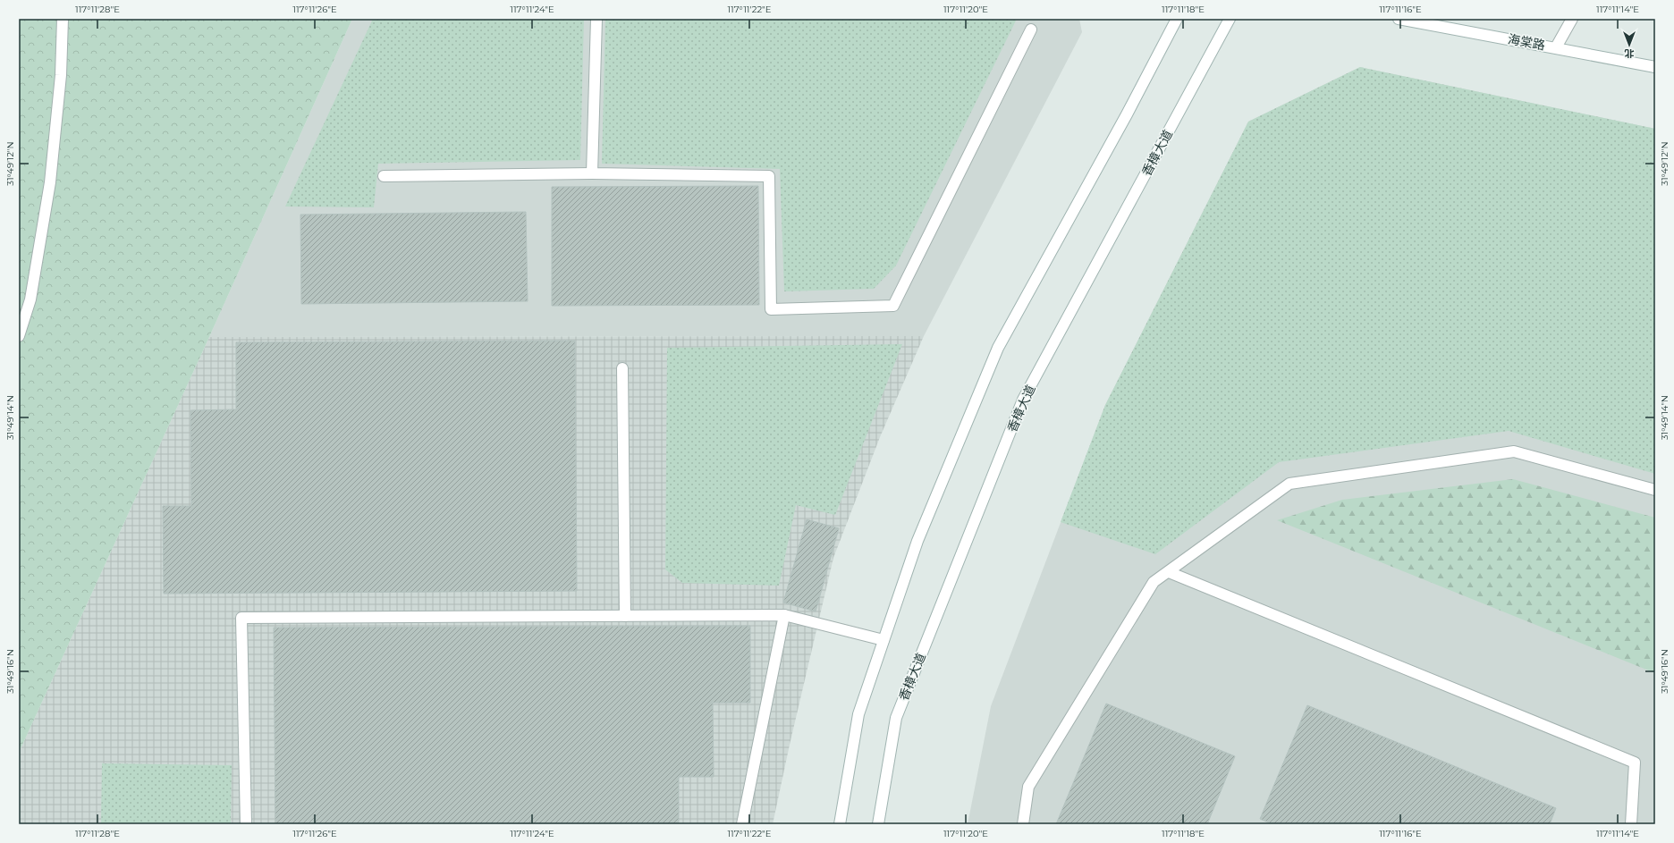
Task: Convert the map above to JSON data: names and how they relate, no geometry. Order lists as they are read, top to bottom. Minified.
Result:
{"streets":{"main road":["海棠路","香樟大道"]},"north":"bottom","coordinates":["117°11'28\"E","117°11'26\"E","117°11'24\"E","117°11'22\"E","117°11'20\"E","117°11'18\"E","117°11'16\"E","117°11'14\"E","31°49'12\"N","31°49'14\"N","31°49'16\"N"]}
